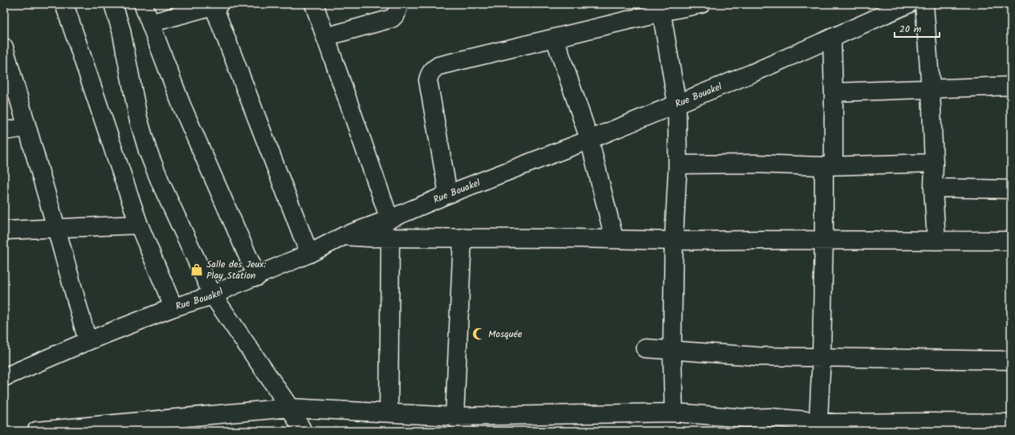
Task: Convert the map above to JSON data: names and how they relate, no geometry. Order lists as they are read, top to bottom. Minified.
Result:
{"streets":{"street":["Rue Bouakel"]},"places":{"shop":["Salle des Jeux: Play Station"],"mosque":["Mosquée"]},"scale_bar":"20 m"}
